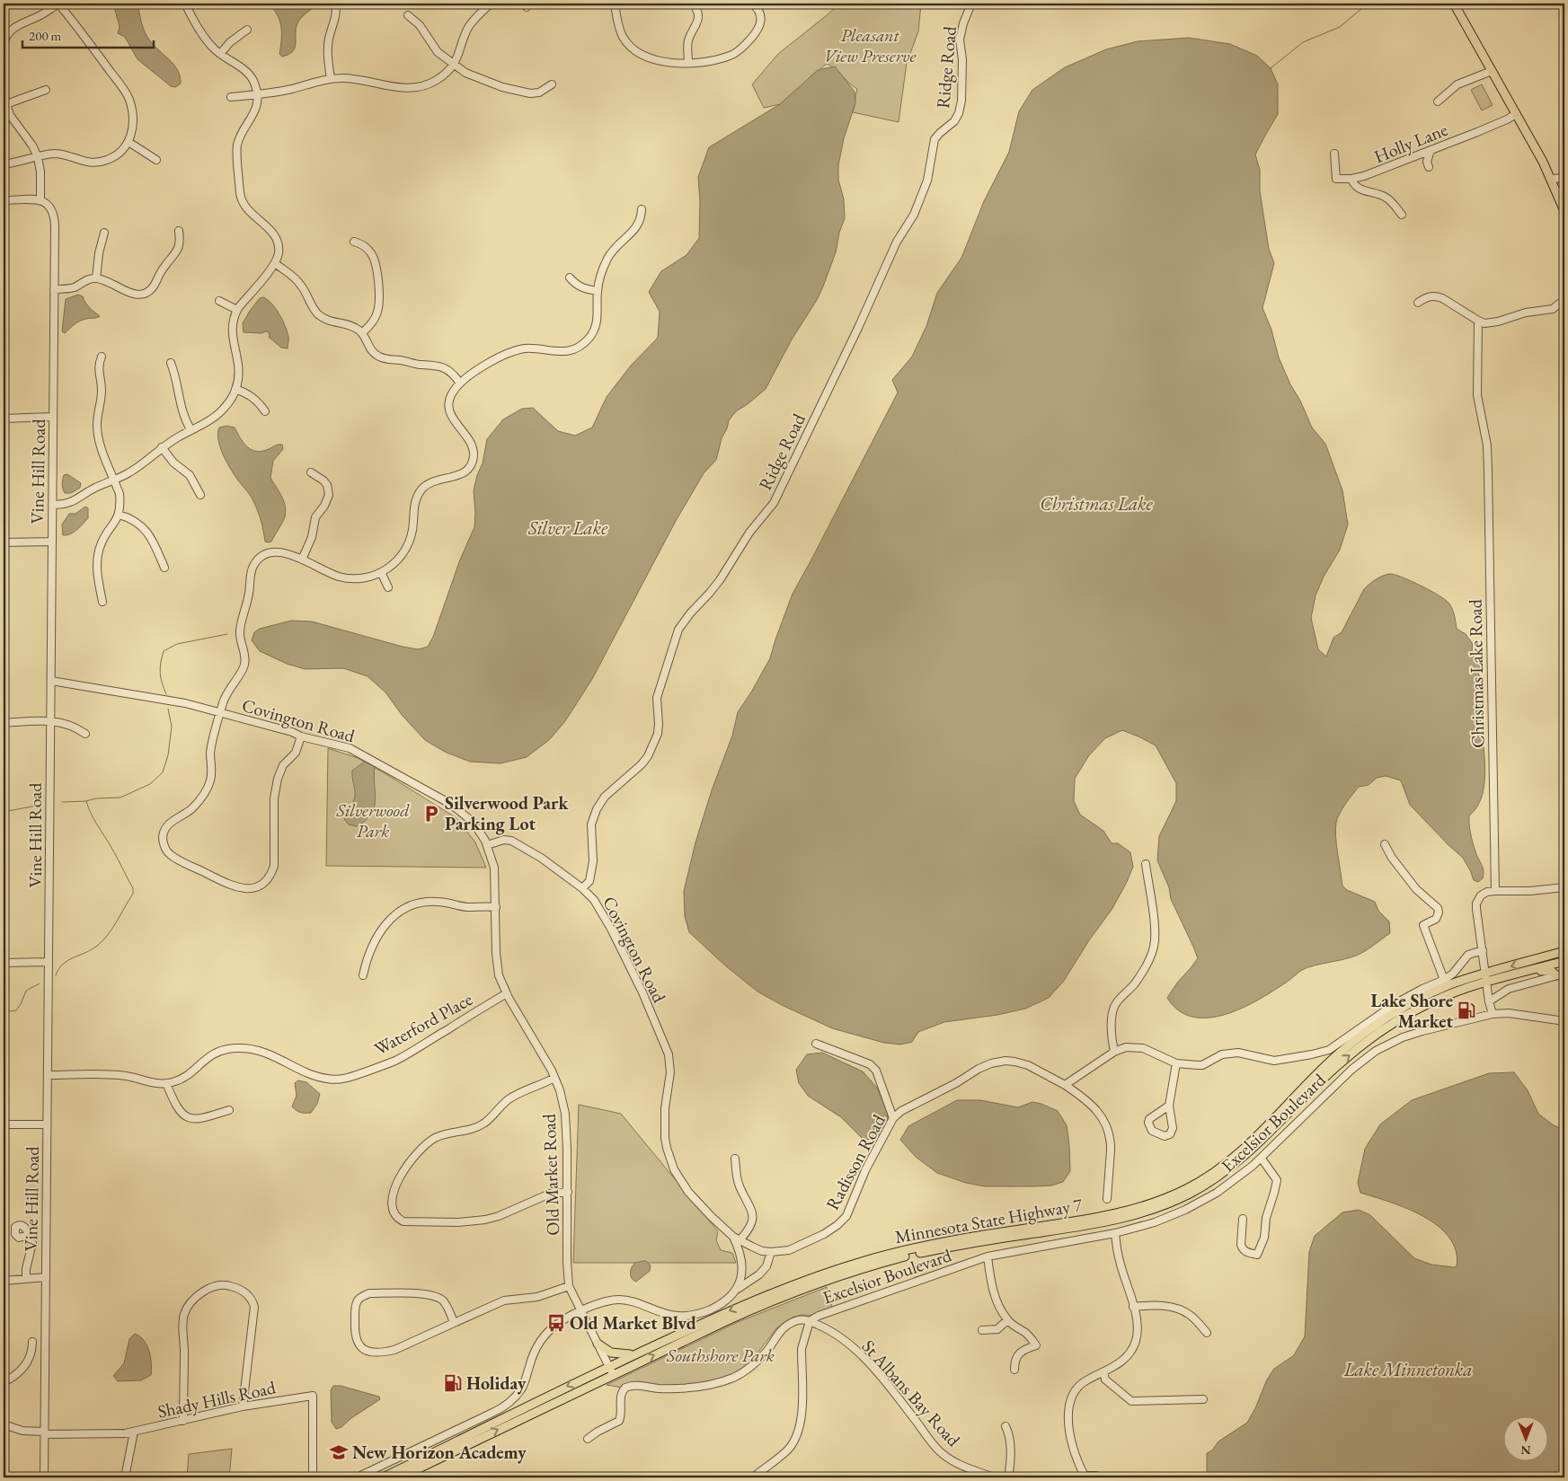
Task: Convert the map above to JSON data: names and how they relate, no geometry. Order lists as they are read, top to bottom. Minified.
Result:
{"streets":{"main road":["Minnesota State Highway 7"],"street":["Ridge Road","Holly Lane","Vine Hill Road","Christmas Lake Road","Covington Road","Waterford Place","Excelsior Boulevard","Radisson Road","Old Market Road","St Albans Bay Road","Shady Hills Road"]},"crossings":[["Ridge Road","Covington Road"],["Vine Hill Road","Covington Road"],["Vine Hill Road","Waterford Place"],["Vine Hill Road","Shady Hills Road"],["Covington Road","Radisson Road"],["Covington Road","Old Market Road"],["Waterford Place","Old Market Road"],["Excelsior Boulevard","St Albans Bay Road"],["Old Market Road","Minnesota State Highway 7"]],"water":["Christmas Lake","Silver Lake","Lake Minnetonka"],"parks":["Pleasant View Preserve","Silverwood Park","Southshore Park"],"places":{"parking":["Silverwood Park Parking Lot"],"fuel station":["Lake Shore Market","Holiday"],"bus stop":["Old Market Blvd"],"school or university":["New Horizon Academy"]},"scale_bar":"200 m","north":"bottom"}
